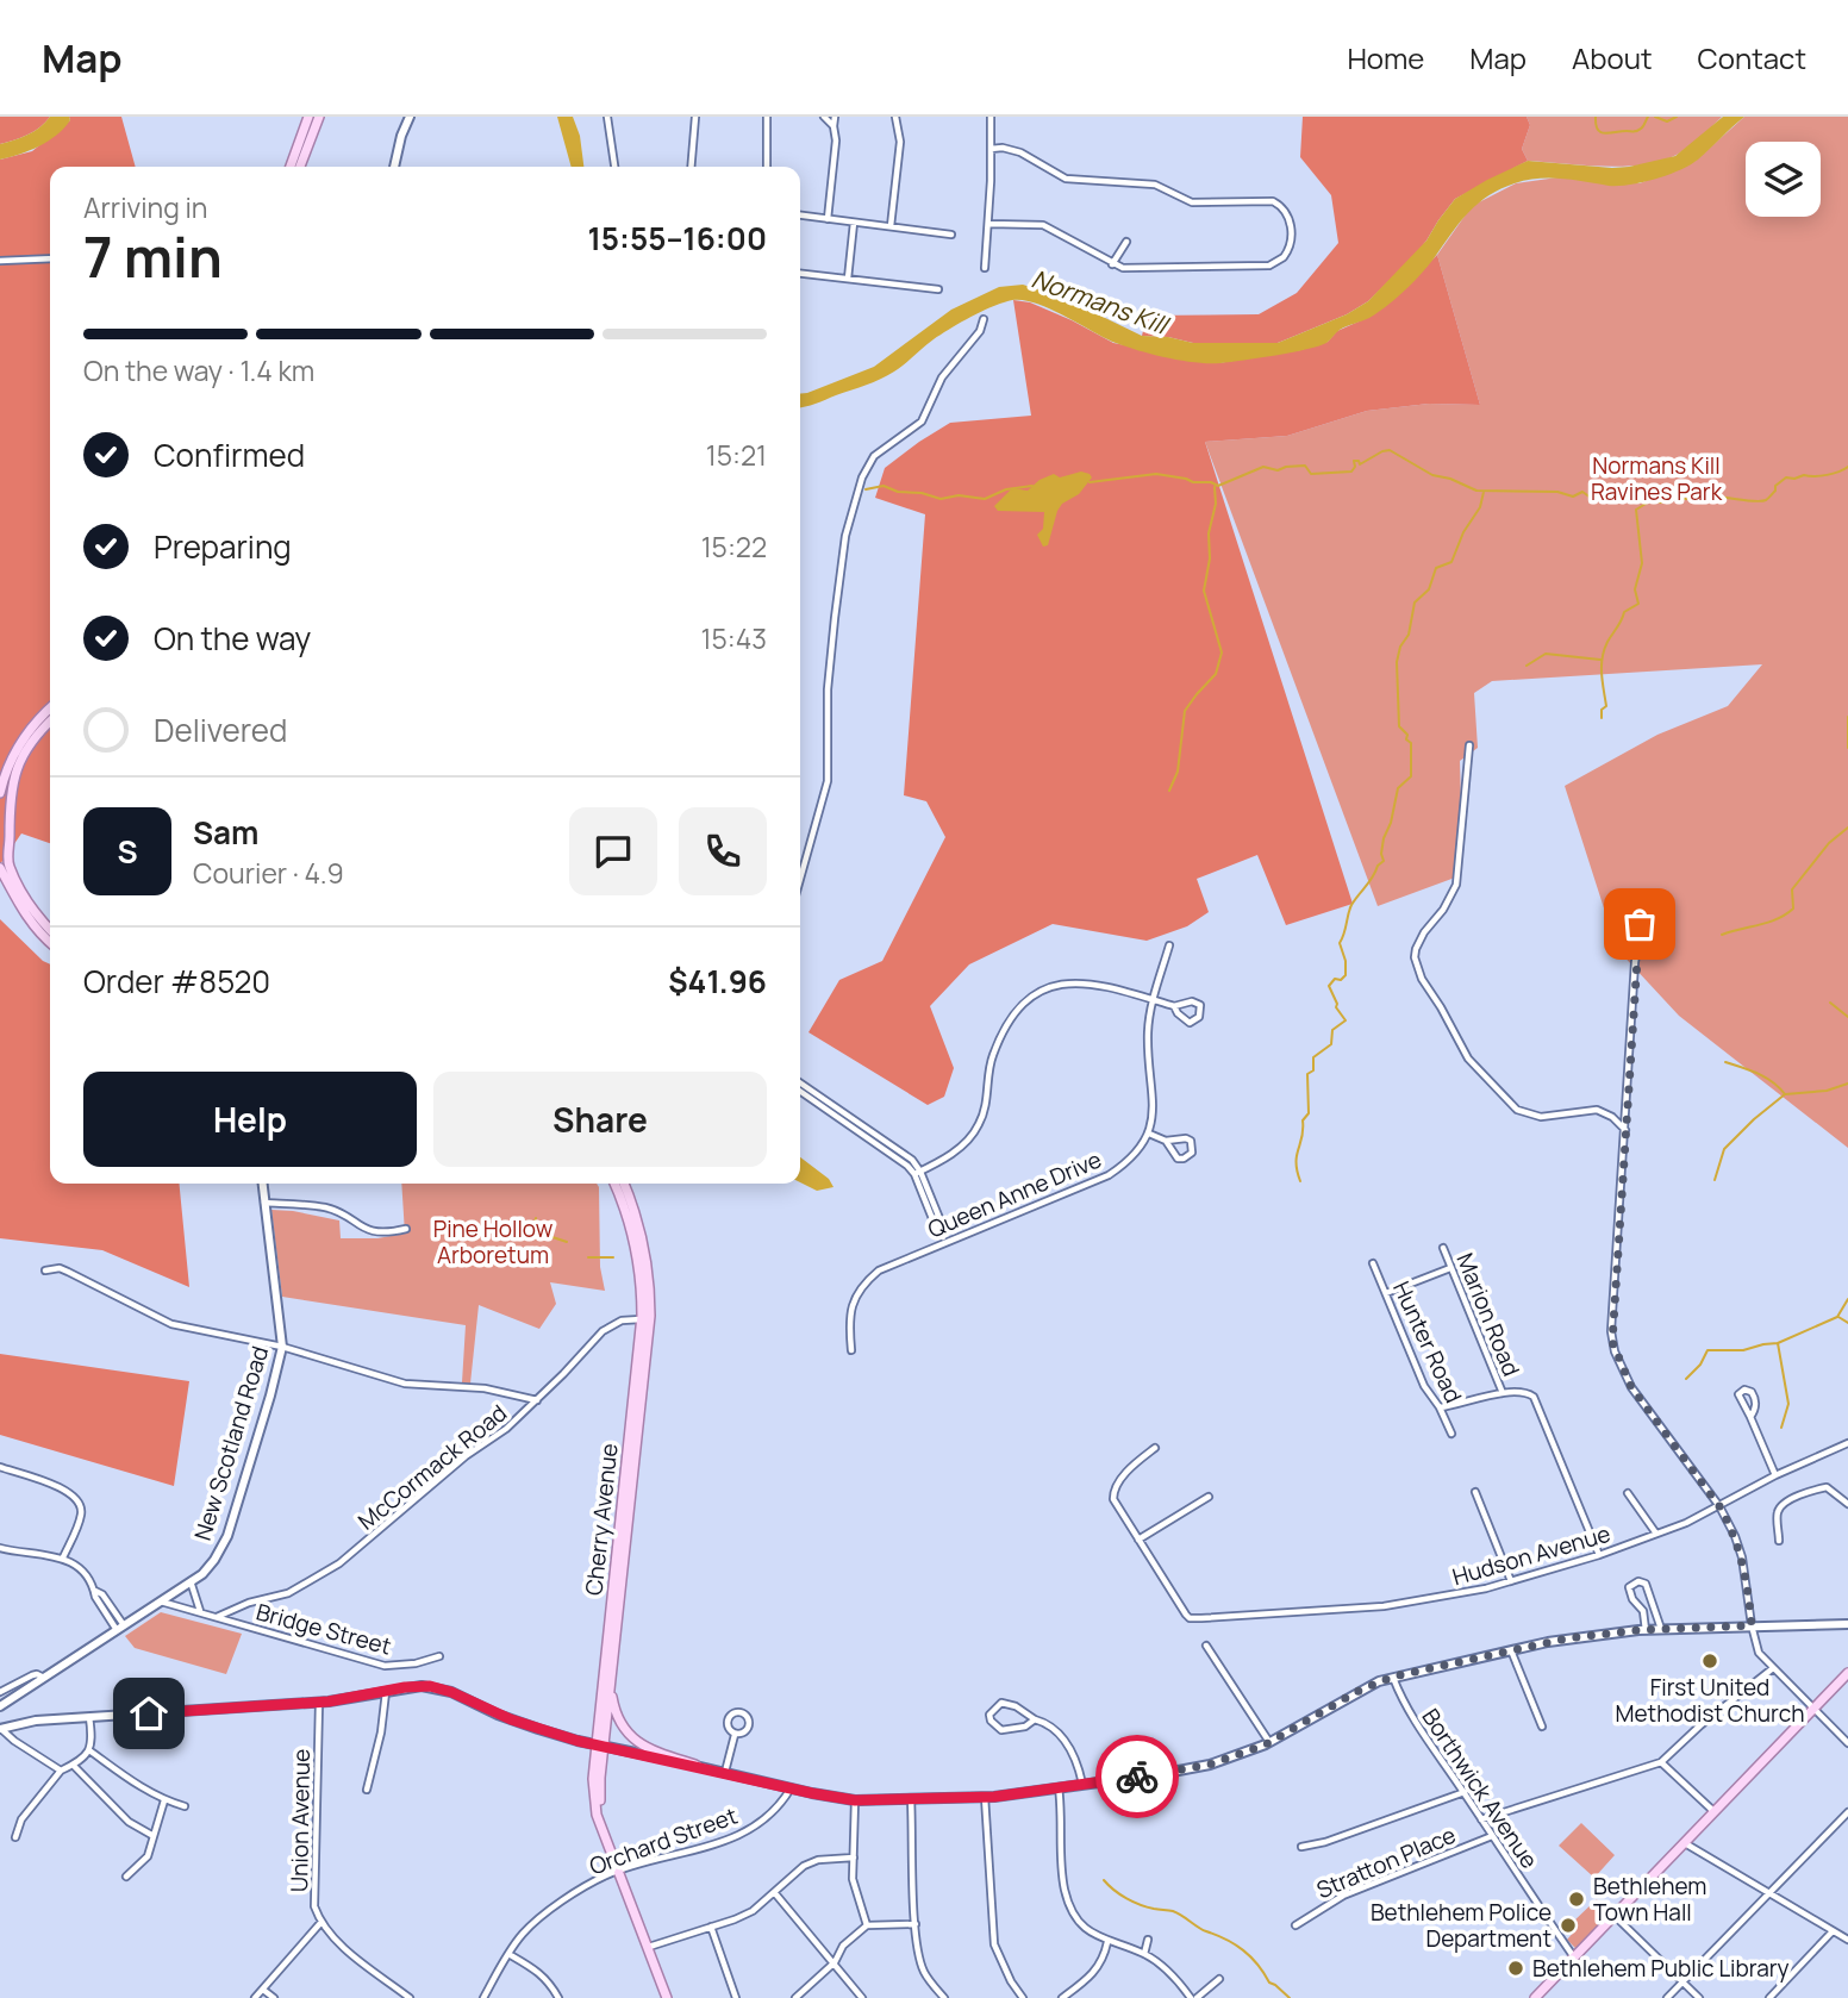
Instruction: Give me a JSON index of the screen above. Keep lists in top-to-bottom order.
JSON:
{
  "streets": {
    "main road": ["New Scotland Road", "Cherry Avenue"],
    "street": [
      "Queen Anne Drive",
      "Marion Road",
      "Hunter Road",
      "McCormack Road",
      "Hudson Avenue",
      "Bridge Street",
      "Borthwick Avenue",
      "Union Avenue",
      "Orchard Street",
      "Stratton Place"
    ]
  },
  "crossings": [
    ["New Scotland Road", "Bridge Street"],
    ["McCormack Road", "Cherry Avenue"],
    ["McCormack Road", "Bridge Street"],
    ["Cherry Avenue", "Orchard Street"],
    ["Borthwick Avenue", "Stratton Place"]
  ],
  "water": ["Normans Kill"],
  "parks": ["Normans Kill Ravines Park", "Pine Hollow Arboretum"],
  "places": [
    "First United Methodist Church",
    "Bethlehem Town Hall",
    "Bethlehem Police Department",
    "Bethlehem Public Library"
  ],
  "page": {
    "header": "Map",
    "nav": [
      "Home",
      "Map",
      "About",
      "Contact"
    ],
    "heading": ["7 min", "Arriving in", "15:55–16:00"],
    "panel": [
      "Sam",
      "Courier · 4.9",
      "Order #8520",
      "$41.96"
    ],
    "bar": "On the way · 1.4 km",
    "list": [
      ["Confirmed", "15:21"],
      ["Preparing", "15:22"],
      ["On the way", "15:43"],
      "Delivered"
    ],
    "round": "S",
    "buttons": ["Help", "Share"]
  }
}
